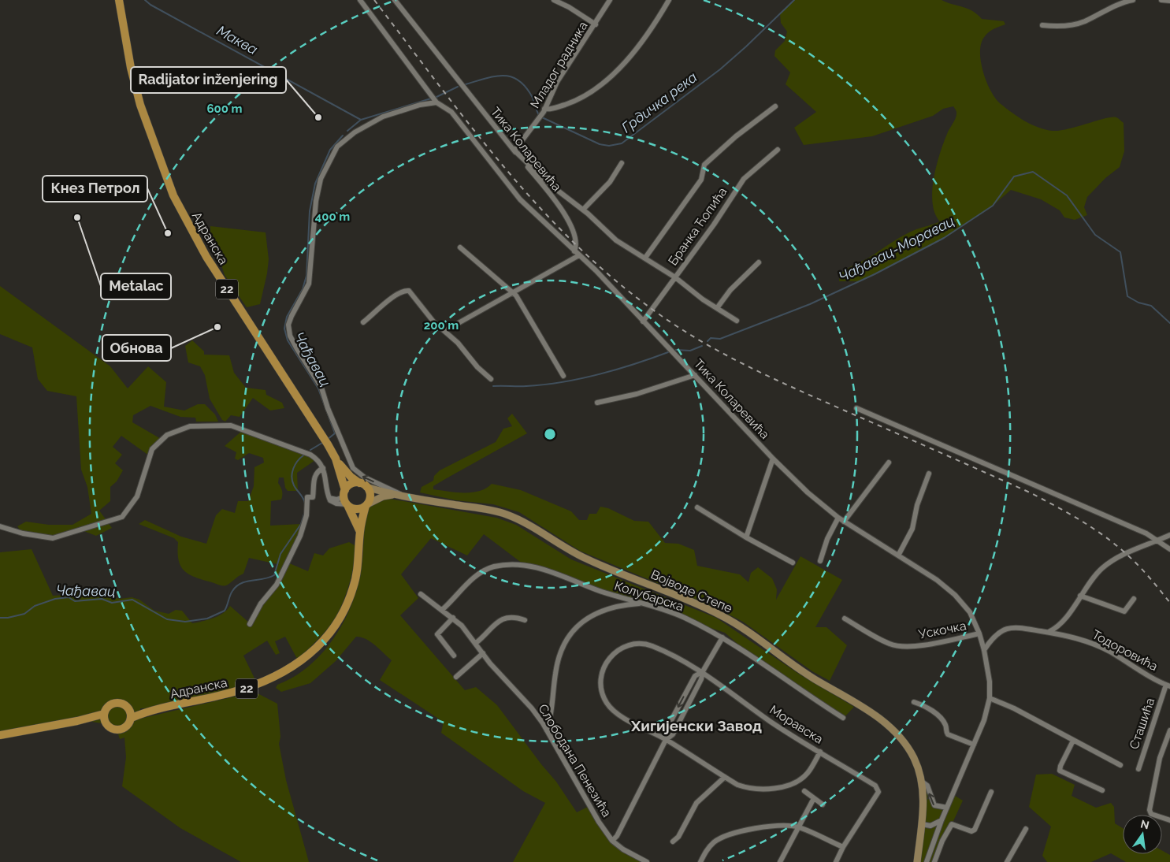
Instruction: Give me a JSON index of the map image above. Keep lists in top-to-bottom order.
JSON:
{
  "streets": {
    "main road": ["Адранска", "22"],
    "street": [
      "Младог радника",
      "Тика Коларевића",
      "Бранка Ћопића",
      "Војводе Степе",
      "Колубарска",
      "Ускочка",
      "Тодоровића",
      "Сташића",
      "Моравска",
      "Слободана Пенезића"
    ]
  },
  "crossings": [
    ["Младог радника", "Тика Коларевића"],
    ["Тика Коларевића", "Бранка Ћопића"],
    ["Тика Коларевића", "Ускочка"],
    ["Тика Коларевића", "Тодоровића"],
    ["Адранска", "22"],
    ["Адранска", "Војводе Степе"],
    ["22", "Војводе Степе"],
    ["Колубарска", "Слободана Пенезића"],
    ["Тодоровића", "Сташића"]
  ],
  "districts": ["Хигијенски Завод"],
  "water": [
    "Маква",
    "Грдичка река",
    "Чађавац-Моравац",
    "Чађавац"
  ],
  "places": [
    "Radijator inženjering",
    "Metalac",
    "Кнез Петрол",
    "Обнова"
  ],
  "north": "top",
  "rings": ["600 m", "400 m", "200 m"]
}
